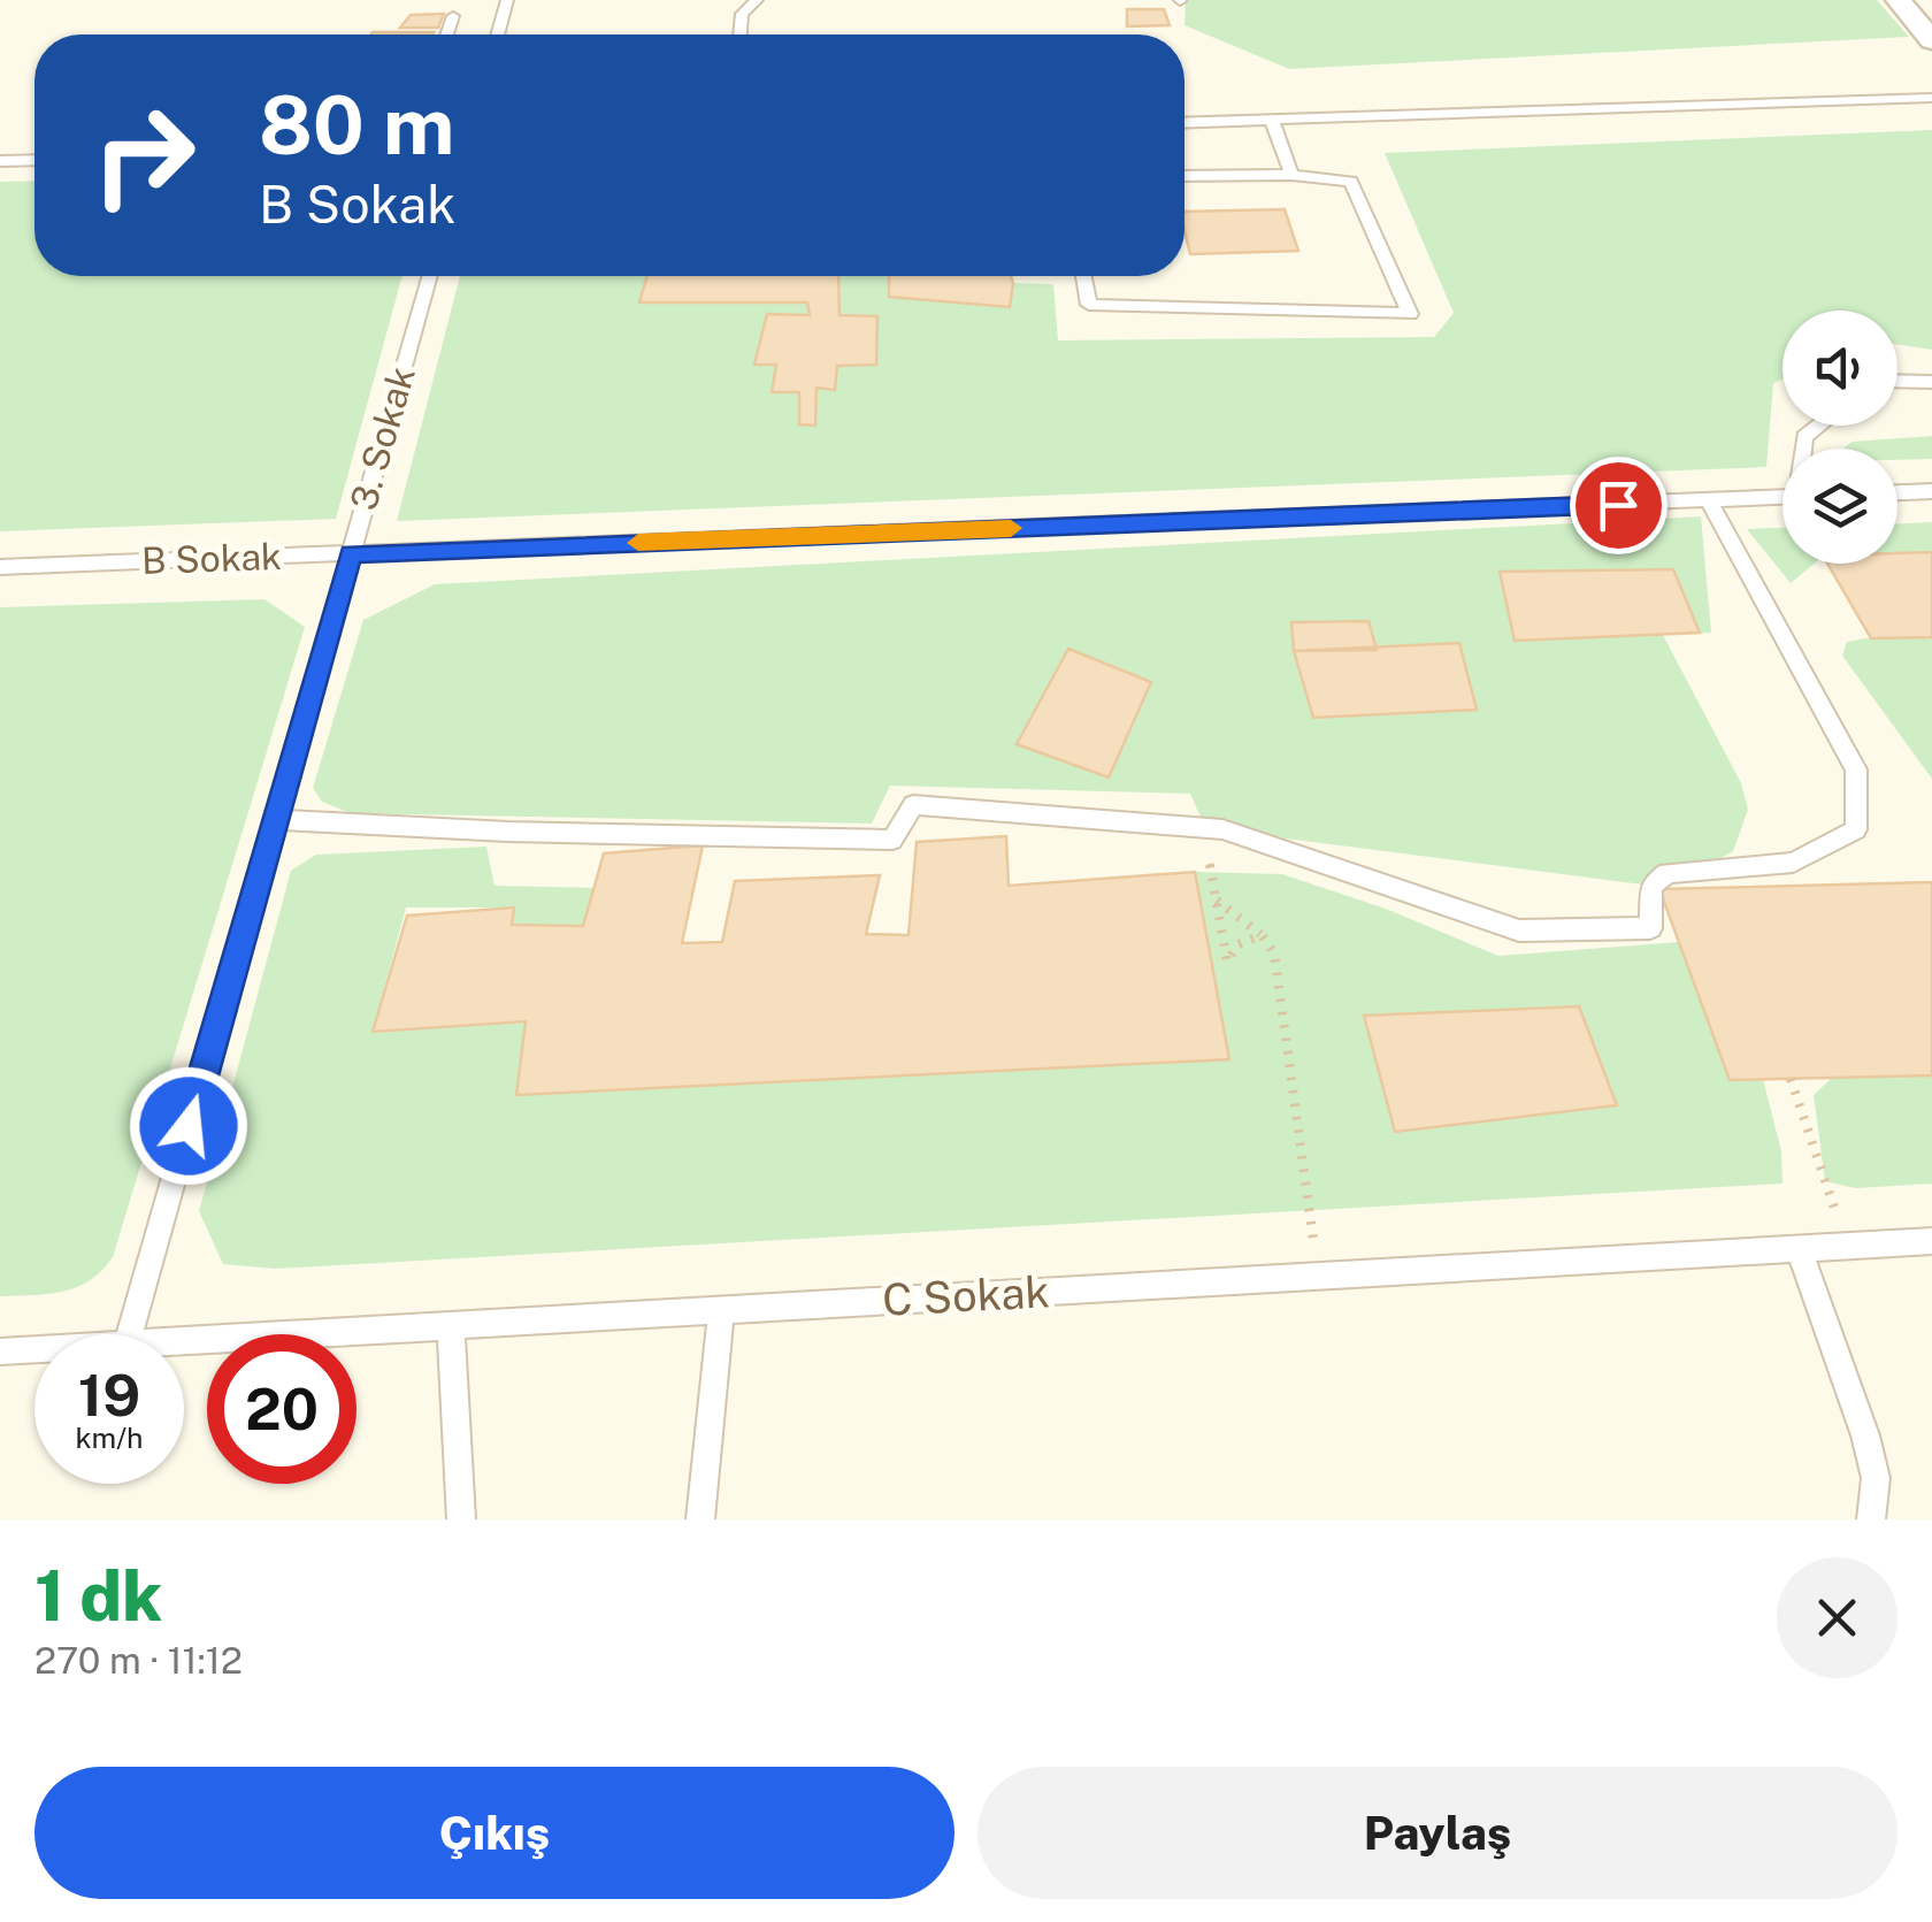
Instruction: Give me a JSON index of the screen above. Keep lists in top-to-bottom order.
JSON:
{
  "streets": {
    "lane": ["3. Sokak", "B Sokak", "C Sokak"]
  },
  "crossings": [
    ["3. Sokak", "B Sokak"]
  ],
  "page": {
    "turn": ["80 m", "B Sokak"],
    "speed": "19 km/h",
    "limit": "20",
    "heading": ["1 dk", "270 m · 11:12"],
    "buttons": ["Çıkış", "Paylaş"]
  }
}
